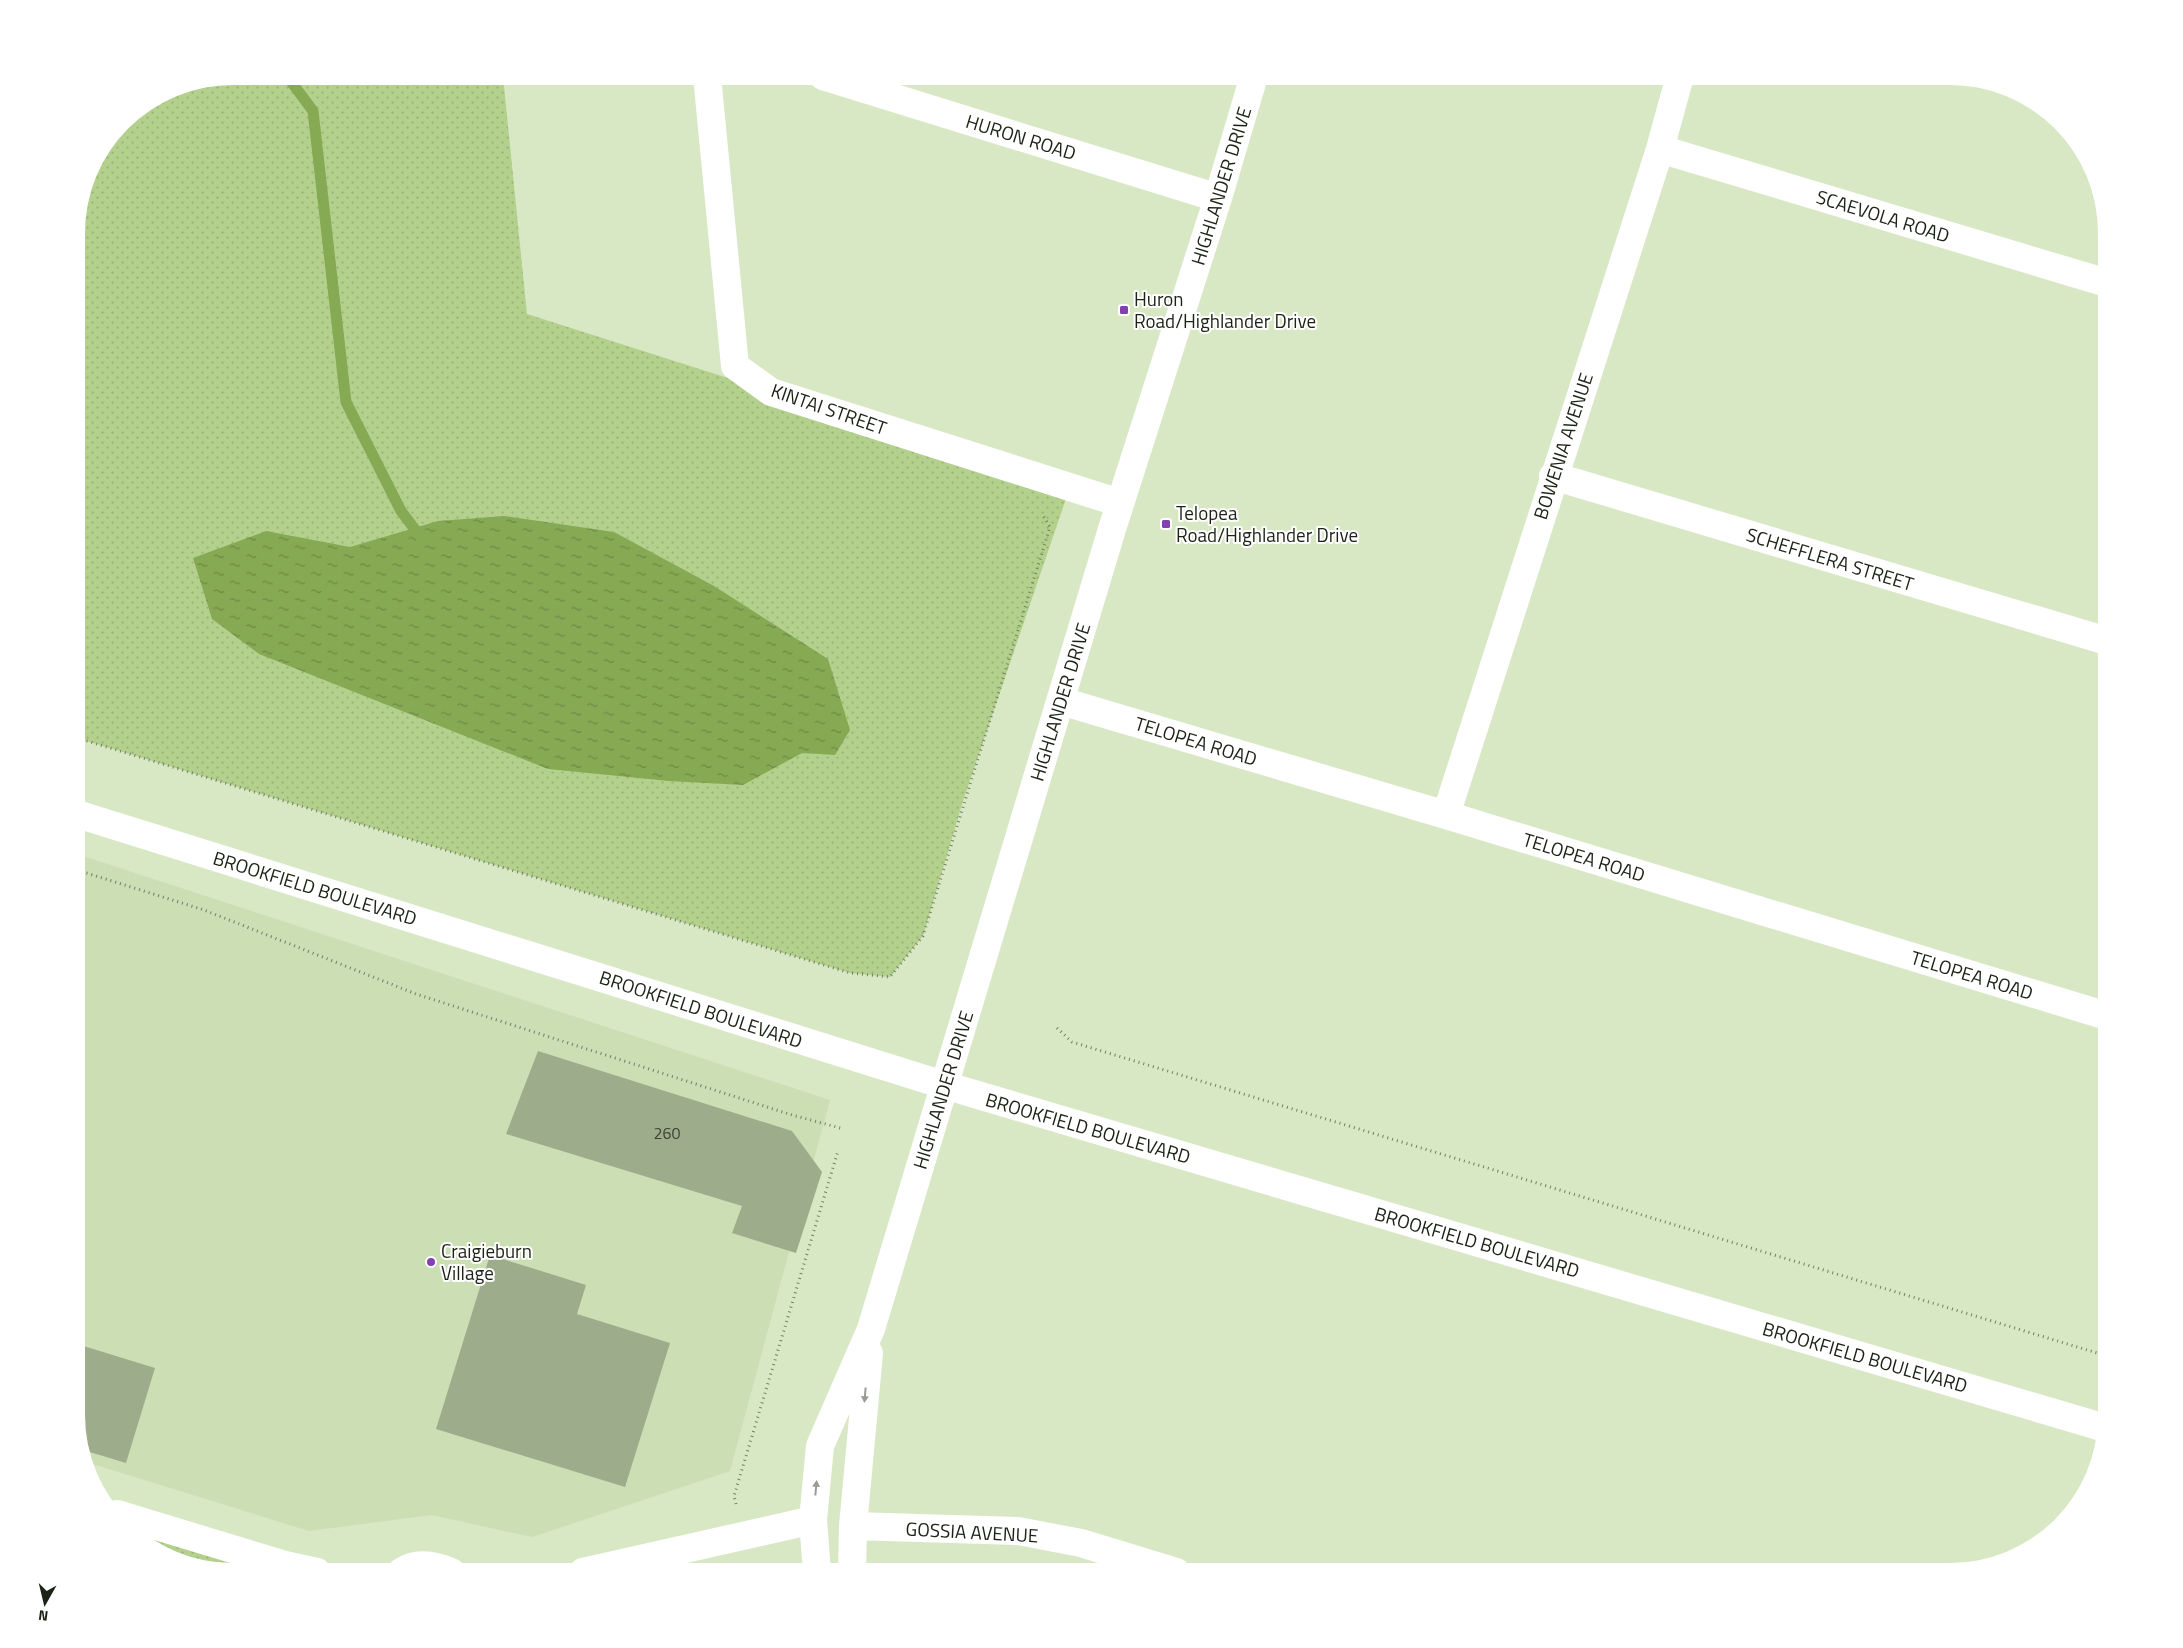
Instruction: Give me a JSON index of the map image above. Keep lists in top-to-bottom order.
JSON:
{
  "streets": {
    "street": [
      "HURON ROAD",
      "HIGHLANDER DRIVE",
      "SCAEVOLA ROAD",
      "KINTAI STREET",
      "BOWENIA AVENUE",
      "SCHEFFLERA STREET",
      "TELOPEA ROAD",
      "BROOKFIELD BOULEVARD",
      "GOSSIA AVENUE"
    ]
  },
  "crossings": [
    ["HURON ROAD", "HIGHLANDER DRIVE"],
    ["HIGHLANDER DRIVE", "KINTAI STREET"],
    ["HIGHLANDER DRIVE", "TELOPEA ROAD"],
    ["HIGHLANDER DRIVE", "BROOKFIELD BOULEVARD"],
    ["HIGHLANDER DRIVE", "GOSSIA AVENUE"],
    ["SCAEVOLA ROAD", "BOWENIA AVENUE"],
    ["BOWENIA AVENUE", "SCHEFFLERA STREET"],
    ["BOWENIA AVENUE", "TELOPEA ROAD"]
  ],
  "places": {
    "transit": ["Huron Road/Highlander Drive", "Telopea Road/Highlander Drive"],
    "other": ["Craigieburn Village"]
  },
  "house_numbers": ["260"],
  "north": "bottom"
}
